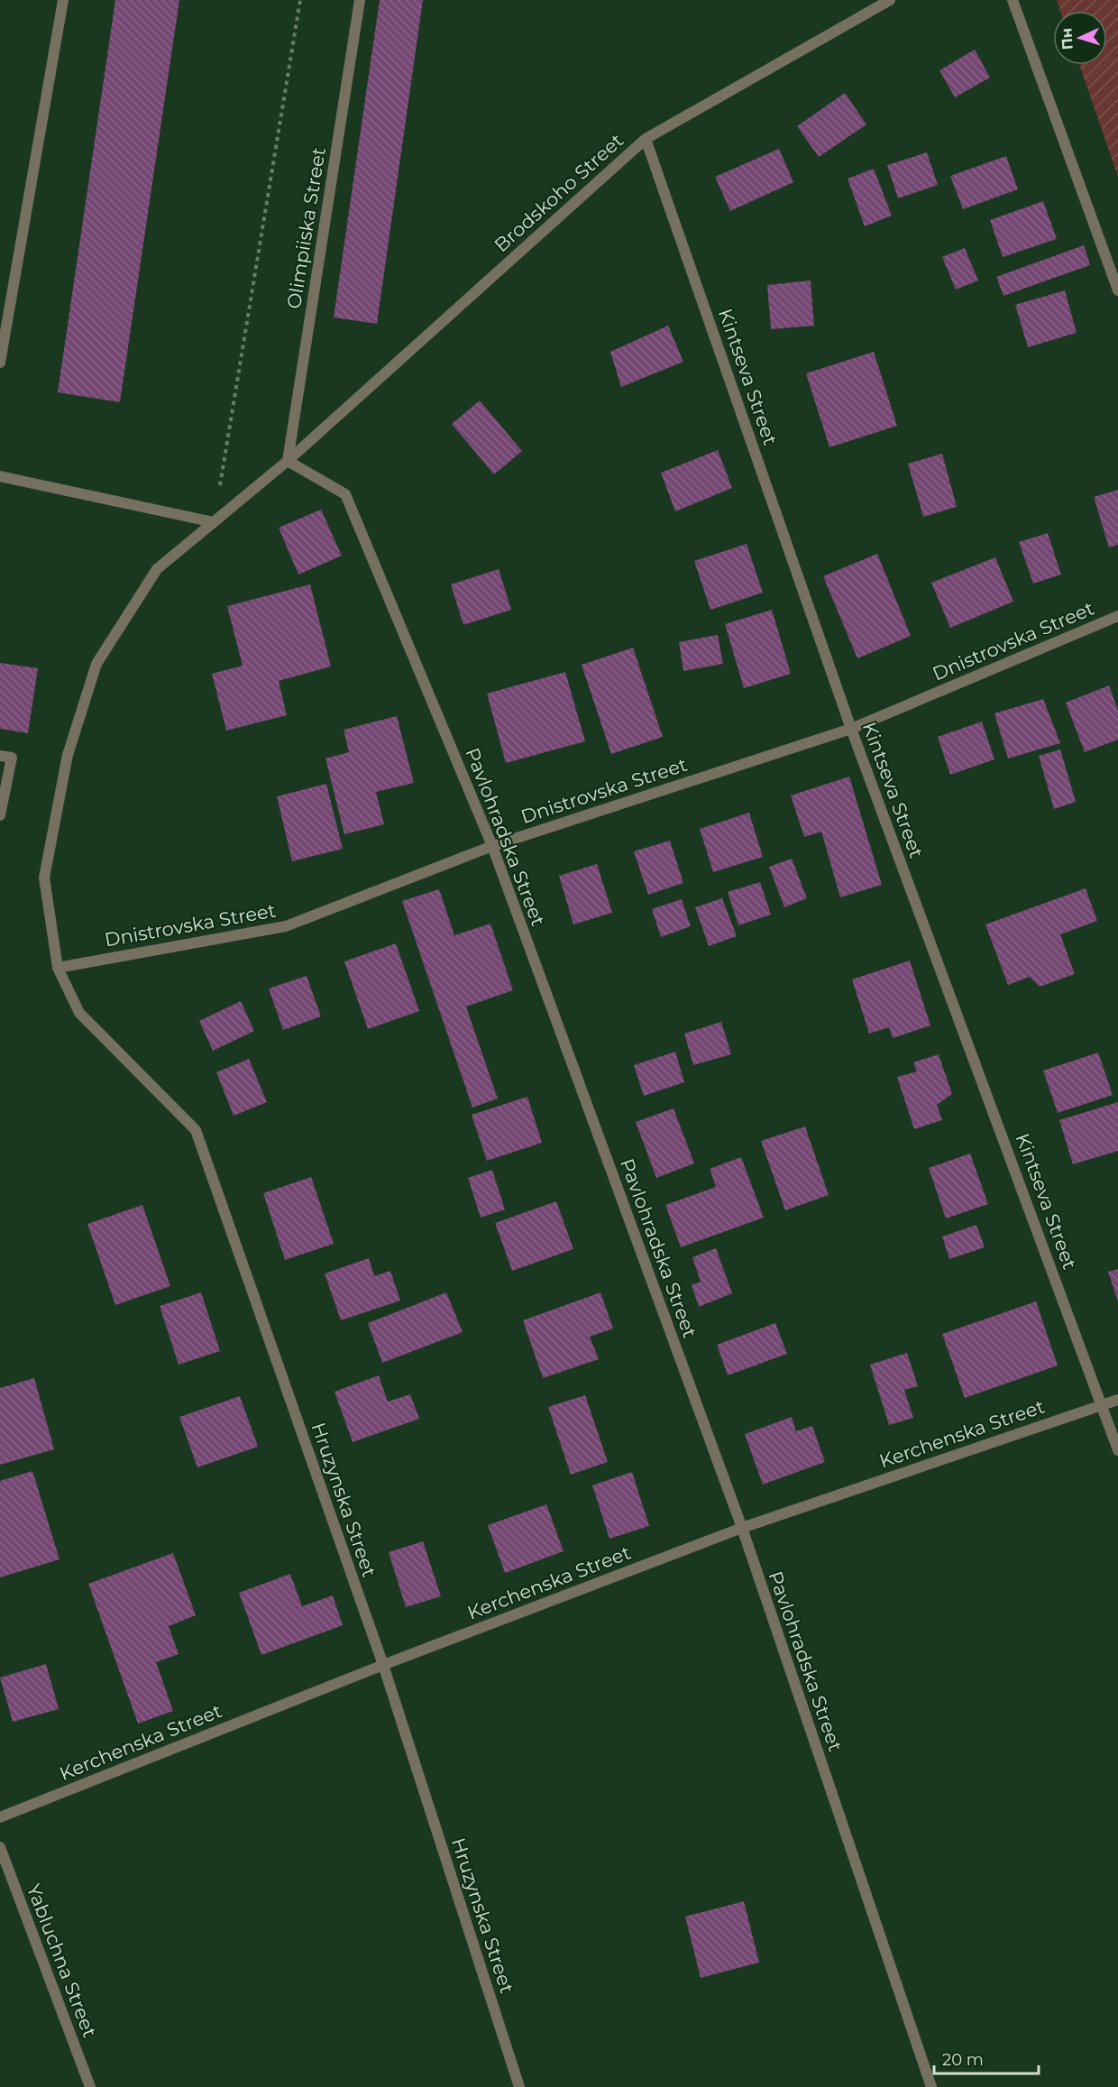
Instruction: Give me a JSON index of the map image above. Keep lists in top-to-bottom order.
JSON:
{
  "streets": {
    "street": [
      "Brodskoho Street",
      "Olimpiiska Street",
      "Kintseva Street",
      "Dnistrovska Street",
      "Pavlohradska Street",
      "Kerchenska Street",
      "Hruzynska Street",
      "Yabluchna Street"
    ]
  },
  "crossings": [
    ["Brodskoho Street", "Olimpiiska Street"],
    ["Brodskoho Street", "Kintseva Street"],
    ["Brodskoho Street", "Pavlohradska Street"],
    ["Brodskoho Street", "Hruzynska Street"],
    ["Olimpiiska Street", "Pavlohradska Street"],
    ["Kintseva Street", "Dnistrovska Street"],
    ["Kintseva Street", "Kerchenska Street"],
    ["Dnistrovska Street", "Pavlohradska Street"],
    ["Dnistrovska Street", "Hruzynska Street"],
    ["Pavlohradska Street", "Kerchenska Street"],
    ["Kerchenska Street", "Hruzynska Street"]
  ],
  "scale_bar": "20 m",
  "north": "left"
}
